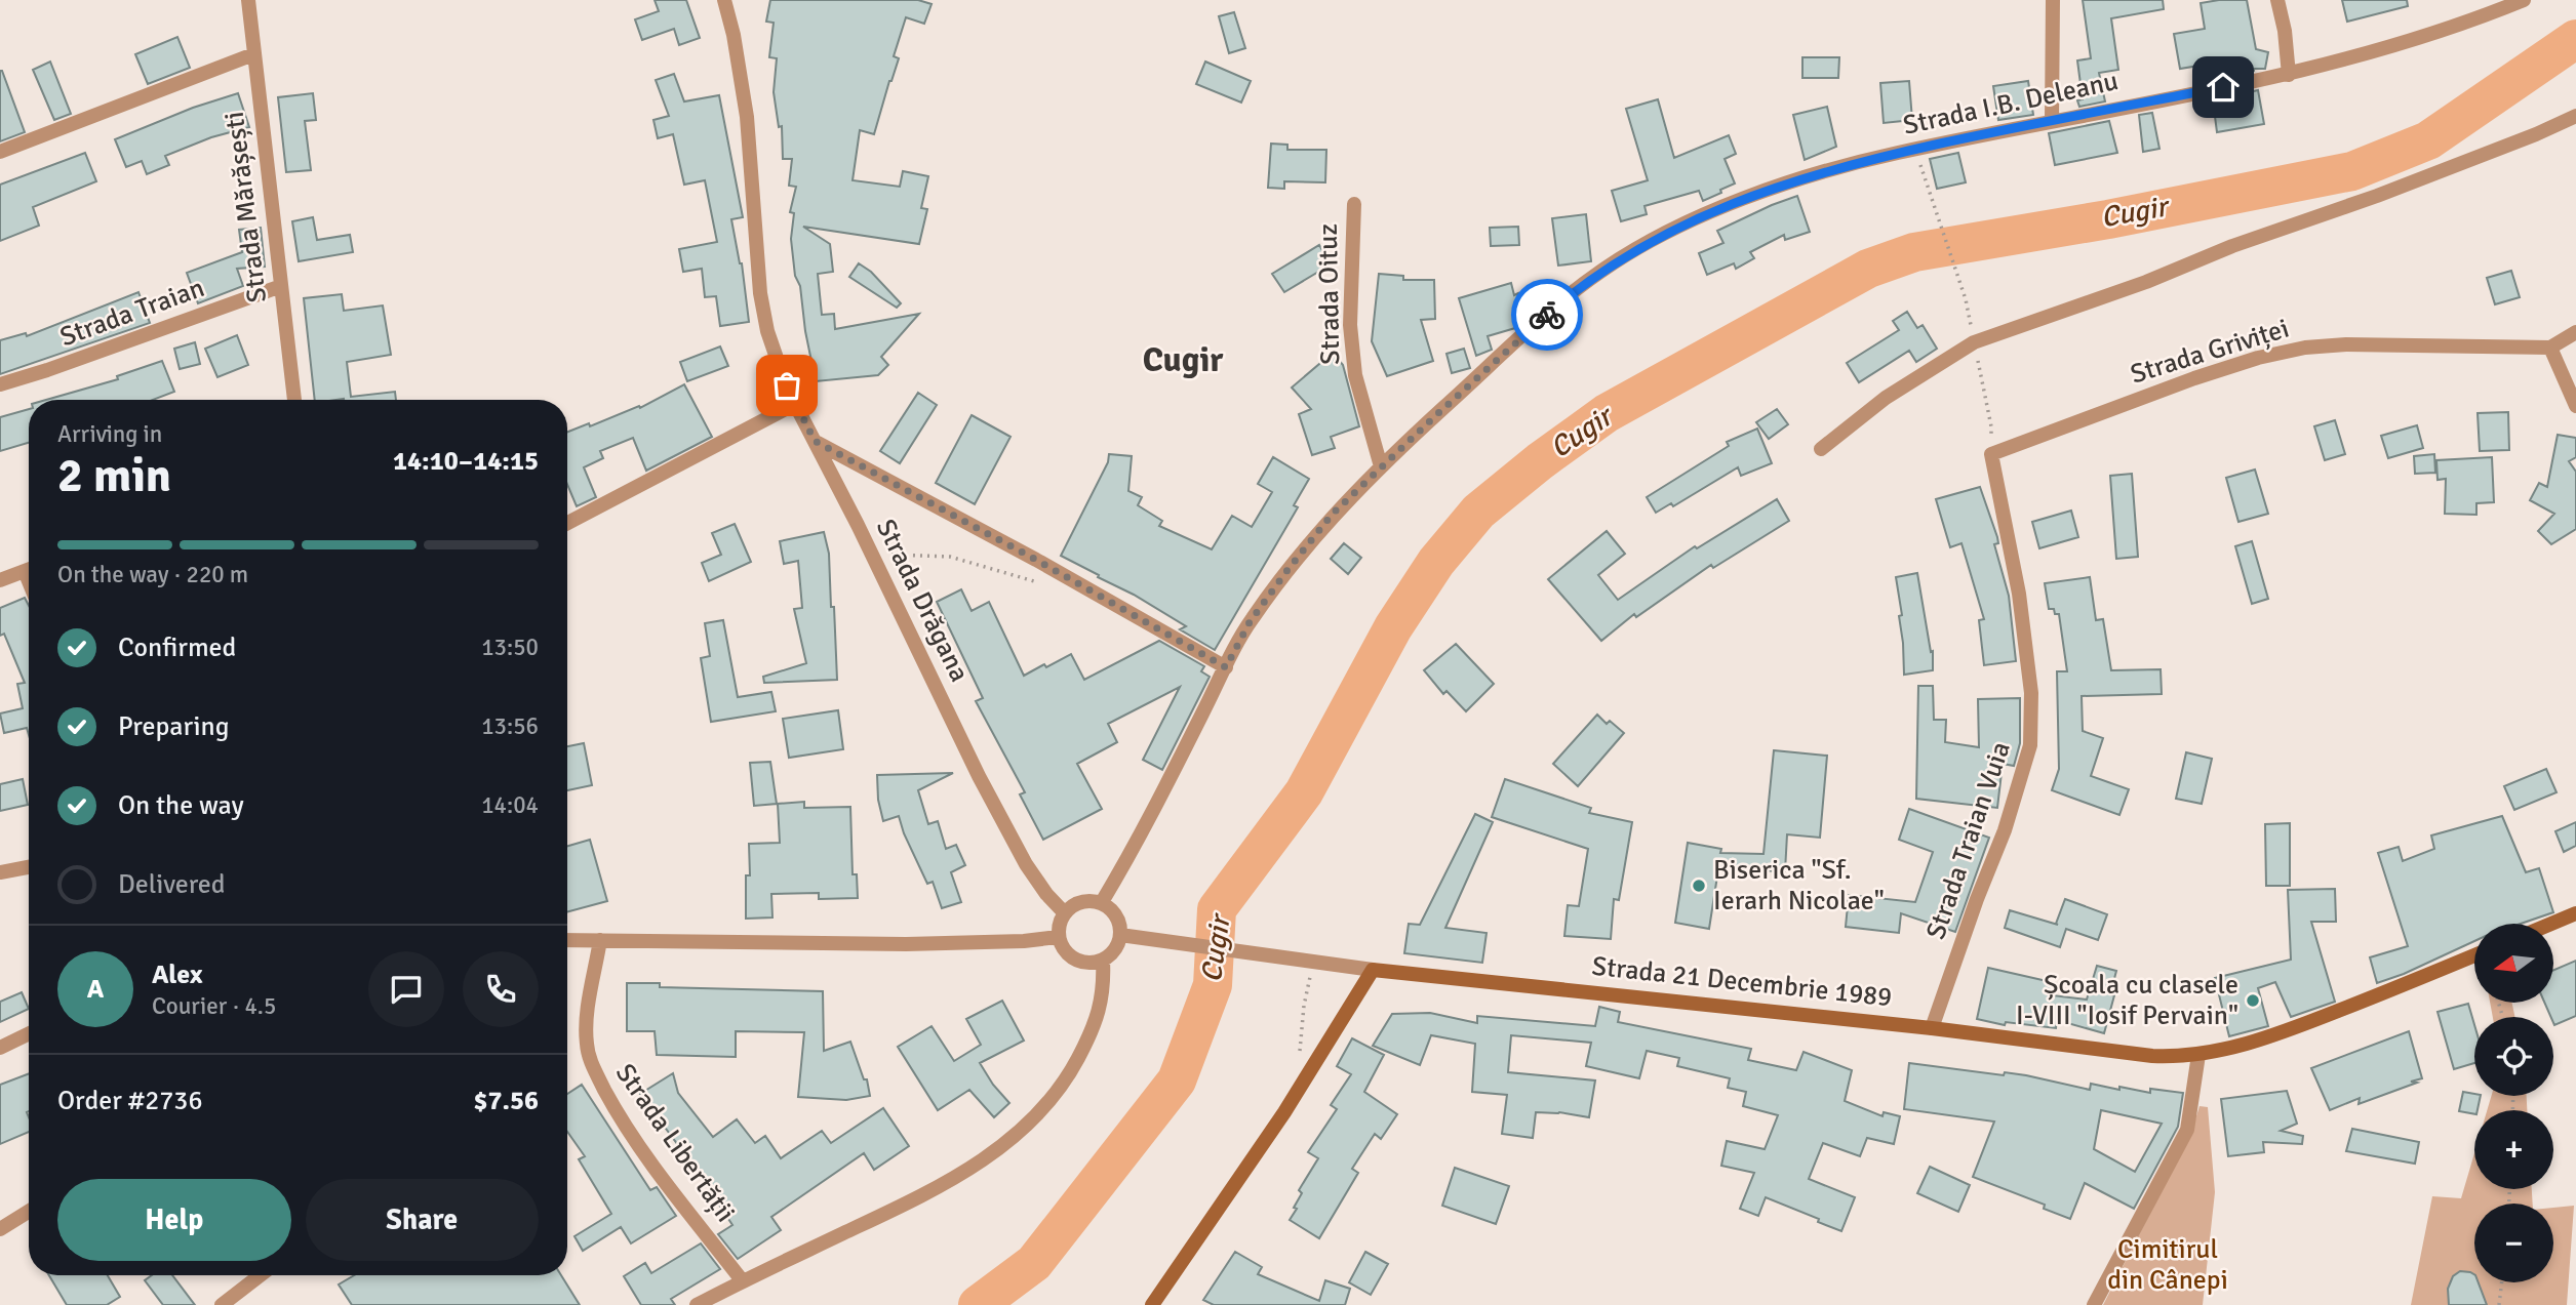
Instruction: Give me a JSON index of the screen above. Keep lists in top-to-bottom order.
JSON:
{
  "streets": {
    "main road": ["Strada 21 Decembrie 1989"],
    "street": [
      "Strada I.B. Deleanu",
      "Strada Mărășești",
      "Strada Oituz",
      "Strada Traian",
      "Strada Griviței",
      "Strada Drăgana",
      "Strada Traian Vuia",
      "Strada Libertății"
    ]
  },
  "crossings": [
    ["Strada I.B. Deleanu", "Strada Oituz"],
    ["Strada I.B. Deleanu", "Strada Drăgana"],
    ["Strada Mărășești", "Strada Traian"],
    ["Strada Griviței", "Strada Traian Vuia"],
    ["Strada Traian Vuia", "Strada 21 Decembrie 1989"]
  ],
  "districts": ["Cugir"],
  "water": ["Cugir"],
  "parks": ["Cimitirul din Cânepi"],
  "places": ["Biserica \"Sf. Ierarh Nicolae\"", "Școala cu clasele I-VIII \"Iosif Pervain\""],
  "north": "left",
  "page": {
    "heading": ["2 min", "Arriving in", "14:10–14:15"],
    "panel": [
      "Alex",
      "Courier · 4.5",
      "Order #2736",
      "$7.56"
    ],
    "bar": "On the way · 220 m",
    "list": [
      ["Confirmed", "13:50"],
      ["Preparing", "13:56"],
      ["On the way", "14:04"],
      "Delivered"
    ],
    "map_buttons": ["+", "−"],
    "round": "A",
    "buttons": ["Help", "Share"]
  }
}
